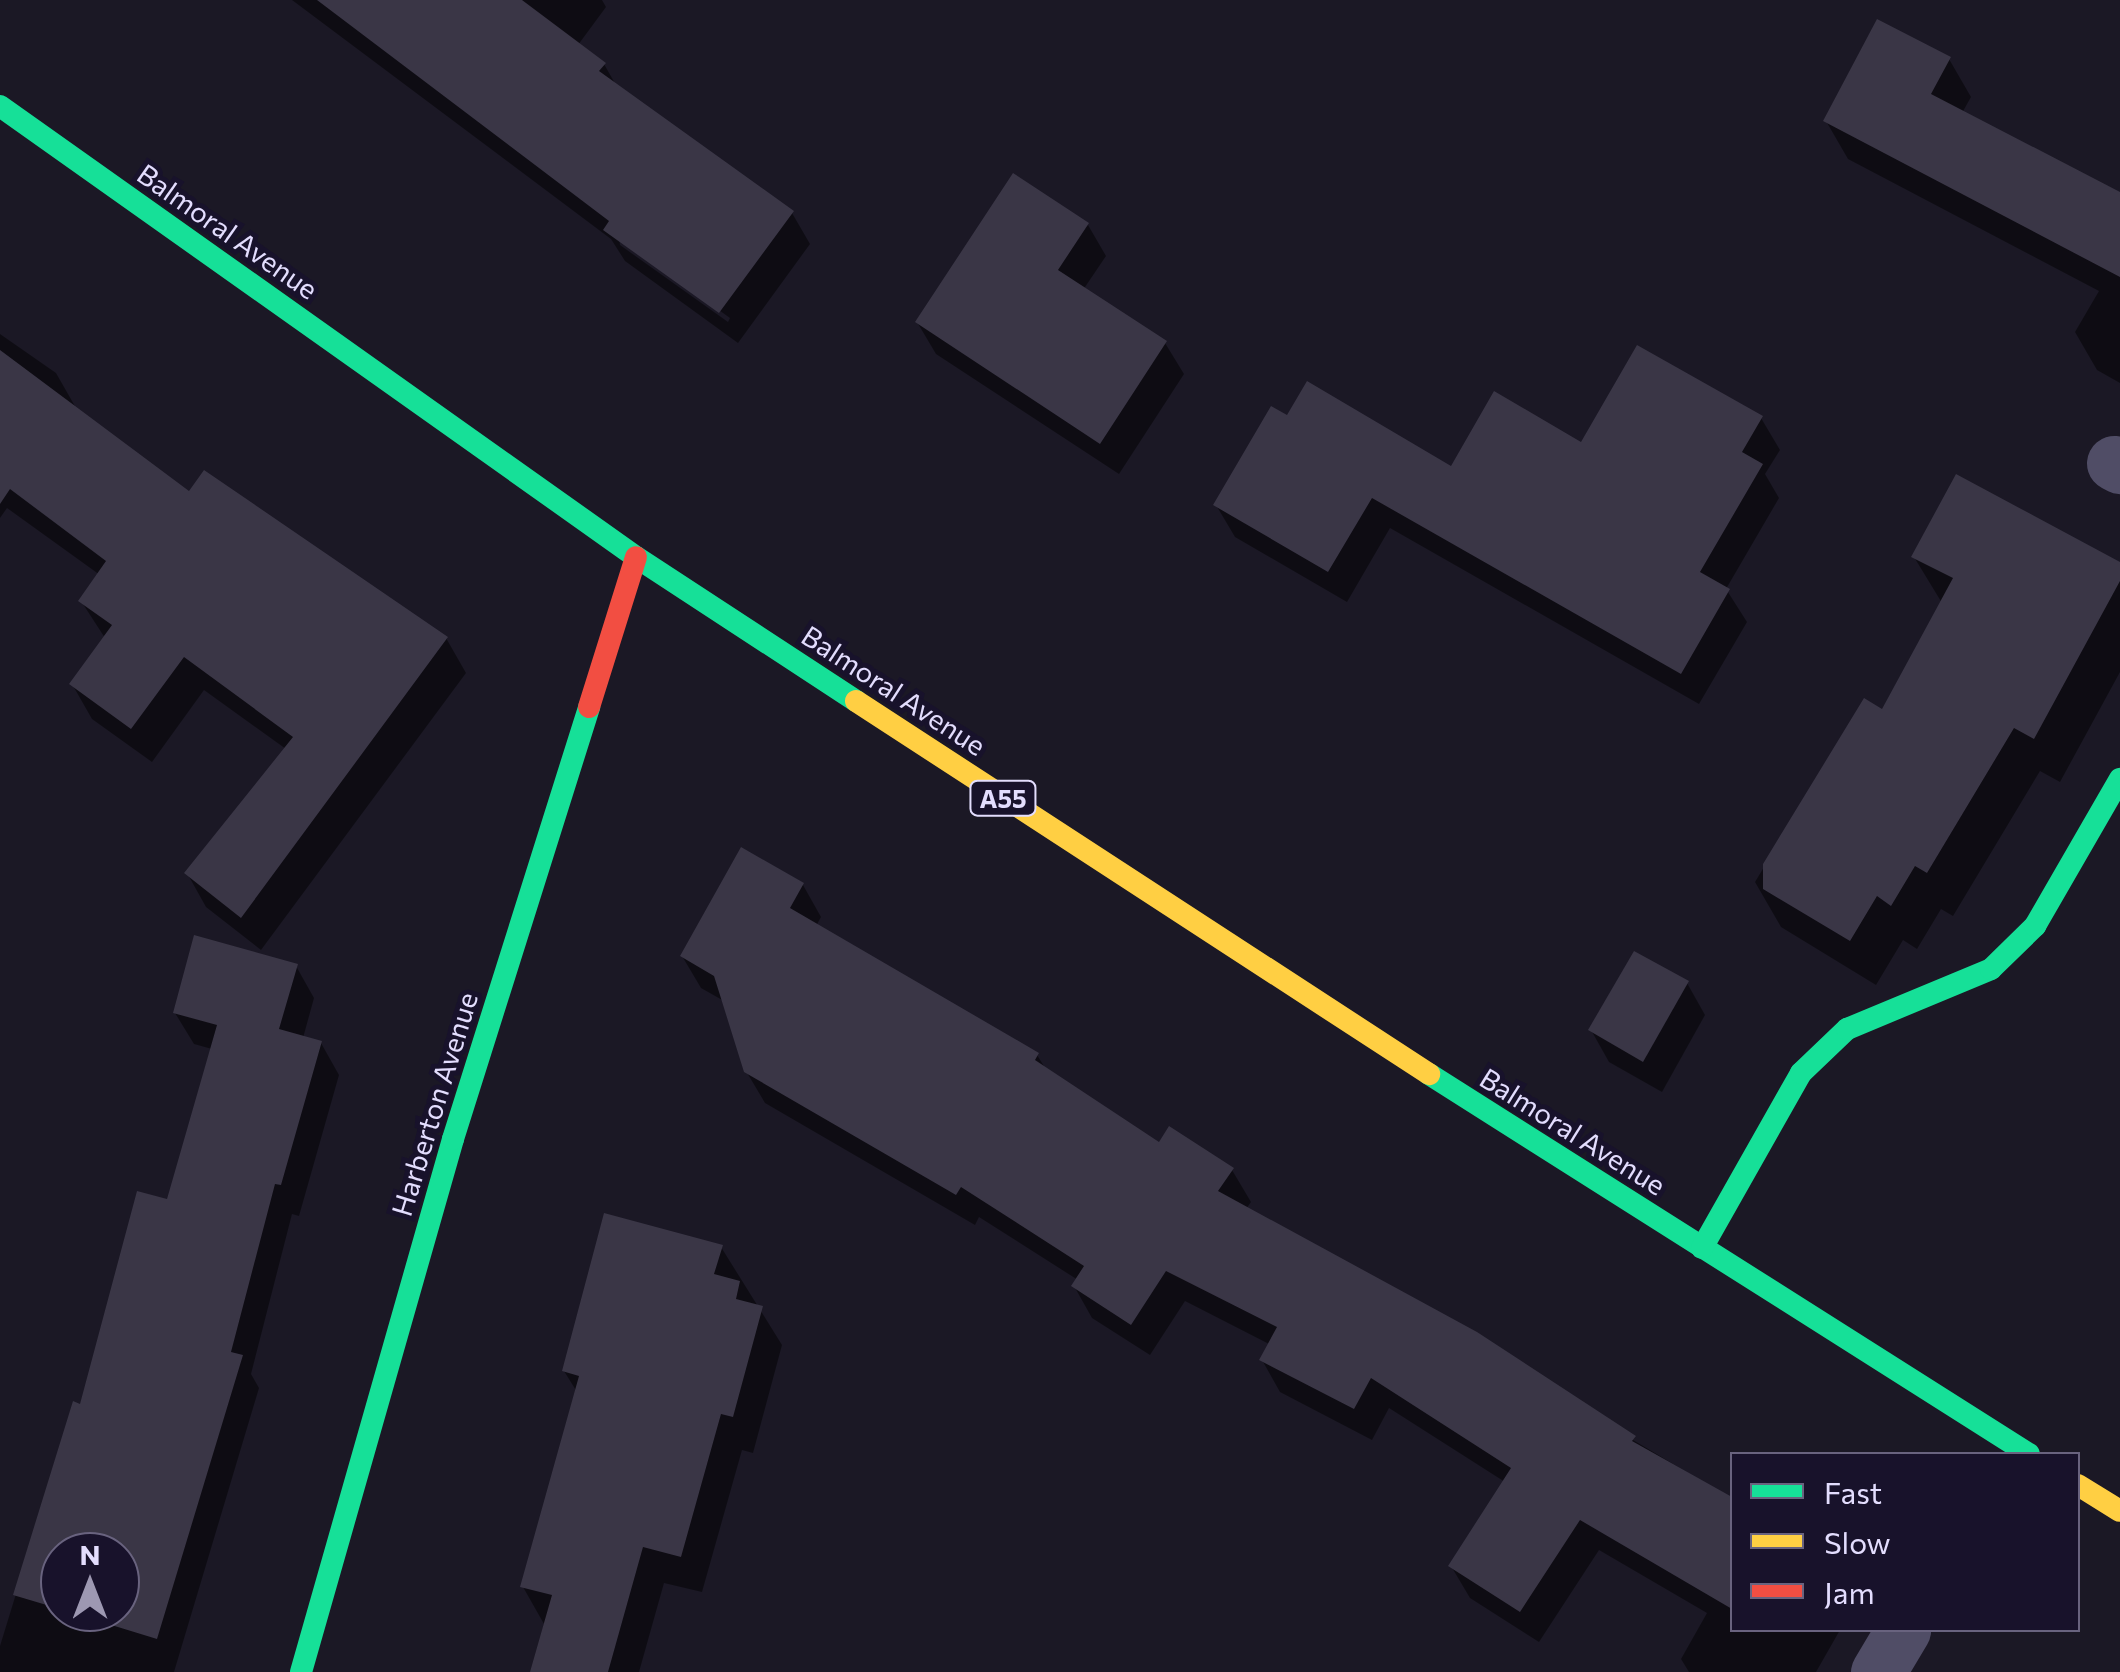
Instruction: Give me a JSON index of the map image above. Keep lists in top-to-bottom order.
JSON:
{
  "streets": {
    "main road": ["Balmoral Avenue", "A55", "Harberton Avenue"]
  },
  "crossings": [
    ["Balmoral Avenue", "Harberton Avenue"]
  ],
  "legend": ["Fast", "Slow", "Jam"],
  "north": "top"
}
